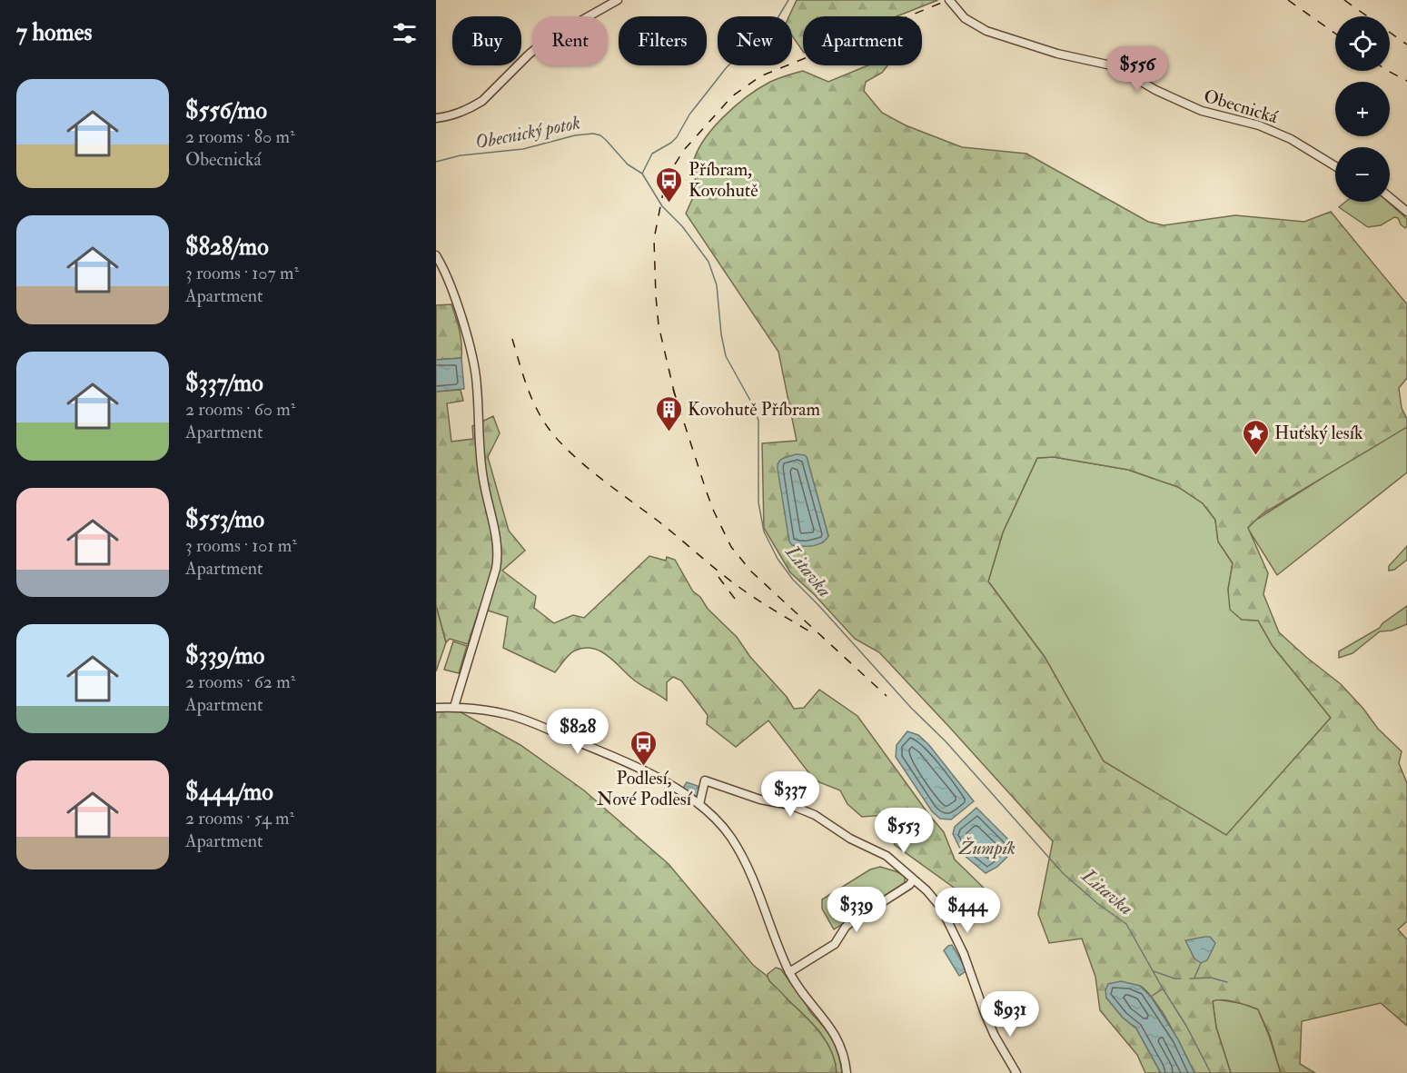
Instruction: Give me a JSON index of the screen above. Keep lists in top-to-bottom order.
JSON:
{
  "streets": {
    "street": ["Obecnická"]
  },
  "water": ["Obecnický potok", "Litavka", "Žumpík"],
  "places": {
    "bus stop": ["Příbram, Kovohutě", "Podlesí, Nové Podlesí"],
    "building": ["Kovohutě Příbram"],
    "place": ["Huťský lesík"]
  },
  "page": {
    "heading": "7 homes",
    "map_buttons": ["+", "−"],
    "chip": [
      "Buy",
      "Rent",
      "Filters",
      "New",
      "Apartment"
    ],
    "price": [
      "$556",
      "$828",
      "$337",
      "$553",
      "$339",
      "$444",
      "$931"
    ],
    "list": [
      {
        "name": "$556/mo",
        "note": "2 rooms · 80 m² · Obecnická"
      },
      {
        "name": "$828/mo",
        "note": "3 rooms · 107 m² · Apartment"
      },
      {
        "name": "$337/mo",
        "note": "2 rooms · 60 m² · Apartment"
      },
      {
        "name": "$553/mo",
        "note": "3 rooms · 101 m² · Apartment"
      },
      {
        "name": "$339/mo",
        "note": "2 rooms · 62 m² · Apartment"
      },
      {
        "name": "$444/mo",
        "note": "2 rooms · 54 m² · Apartment"
      }
    ]
  }
}
